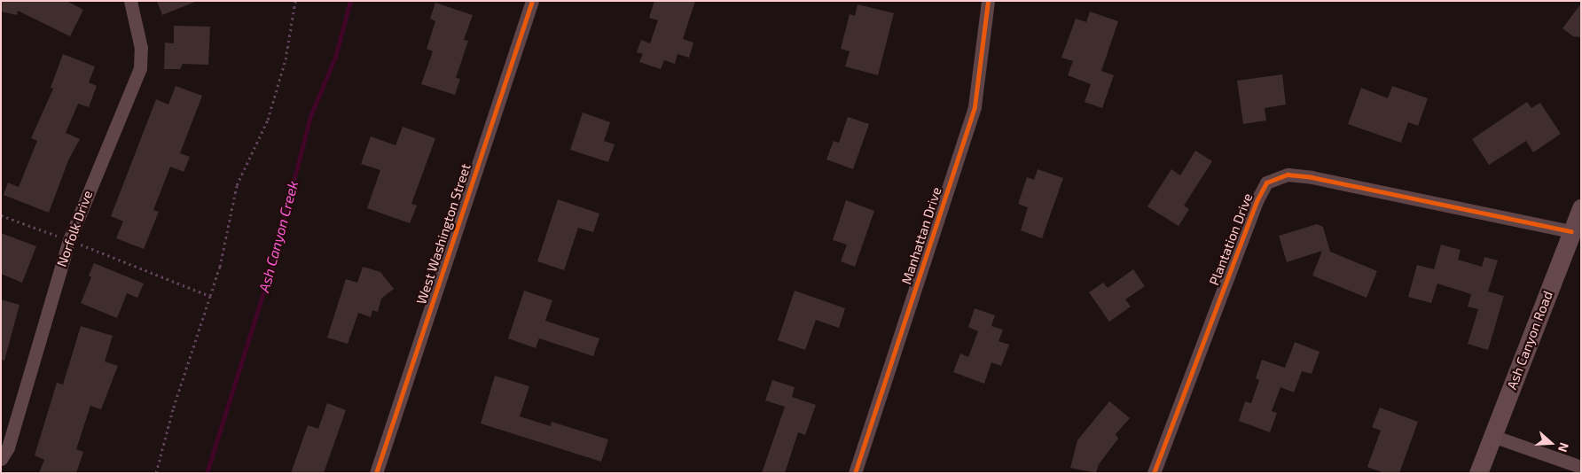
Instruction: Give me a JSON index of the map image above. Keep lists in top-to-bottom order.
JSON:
{
  "streets": {
    "street": [
      "Norfolk Drive",
      "West Washington Street",
      "Manhattan Drive",
      "Plantation Drive",
      "Ash Canyon Road"
    ]
  },
  "crossings": [
    ["Plantation Drive", "Ash Canyon Road"]
  ],
  "water": ["Ash Canyon Creek"],
  "north": "right"
}
